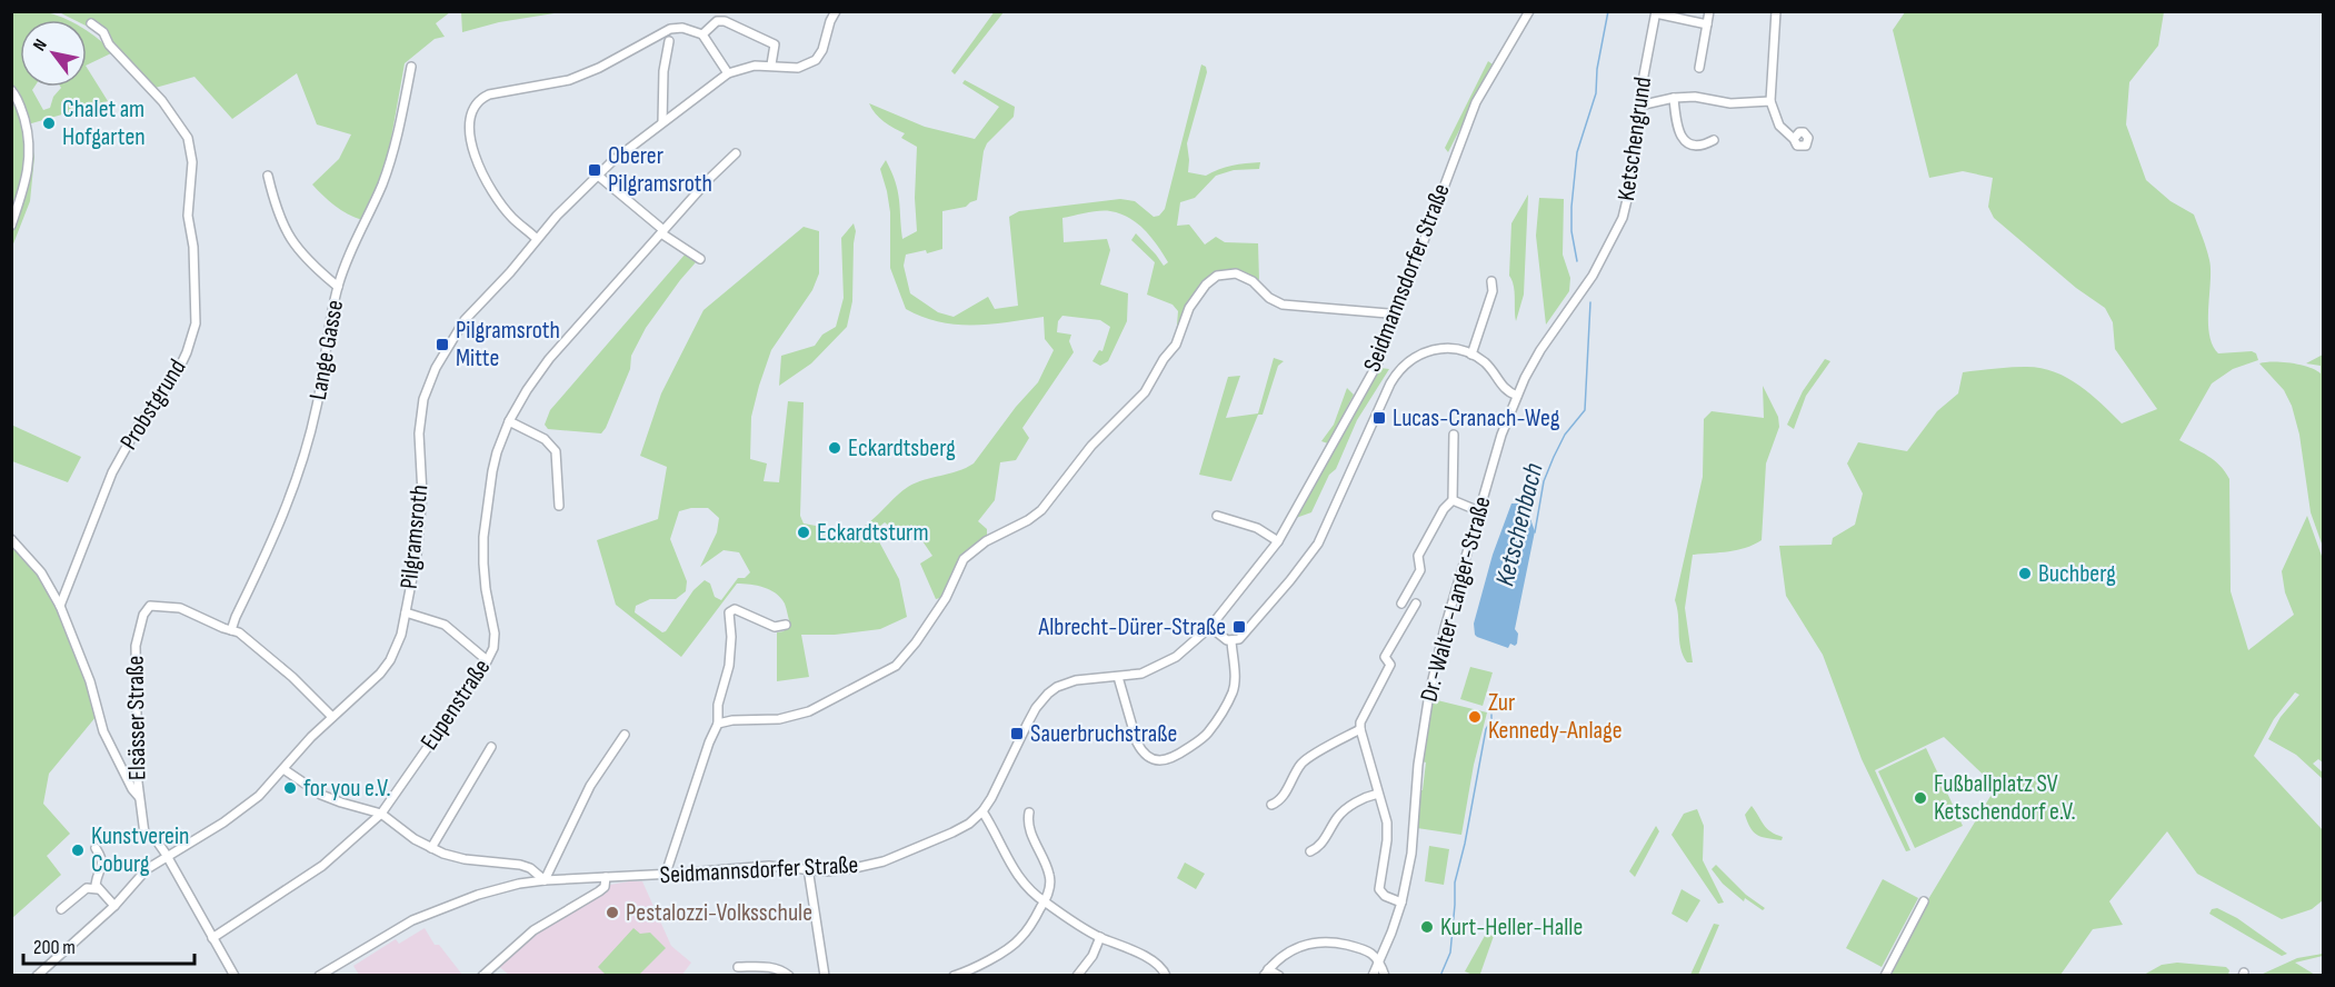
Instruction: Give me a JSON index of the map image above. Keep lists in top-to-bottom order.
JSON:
{
  "streets": {
    "street": [
      "Ketschengrund",
      "Seidmannsdorfer Straße",
      "Lange Gasse",
      "Probstgrund",
      "Pilgramsroth",
      "Dr.-Walter-Langer-Straße",
      "Eupenstraße",
      "Elsässer Straße"
    ]
  },
  "crossings": [
    ["Ketschengrund", "Dr.-Walter-Langer-Straße"],
    ["Lange Gasse", "Elsässer Straße"],
    ["Pilgramsroth", "Elsässer Straße"]
  ],
  "water": ["Ketschenbach"],
  "places": {
    "other": [
      "Chalet am Hofgarten",
      "Eckardtsberg",
      "Eckardtsturm",
      "Buchberg",
      "Zur Kennedy-Anlage",
      "for you e.V.",
      "Fußballplatz SV Ketschendorf e.V.",
      "Kunstverein Coburg",
      "Pestalozzi-Volksschule",
      "Kurt-Heller-Halle"
    ],
    "transit": [
      "Oberer Pilgramsroth",
      "Pilgramsroth Mitte",
      "Lucas-Cranach-Weg",
      "Albrecht-Dürer-Straße",
      "Sauerbruchstraße"
    ]
  },
  "scale_bar": "200 m",
  "north": "top left"
}
